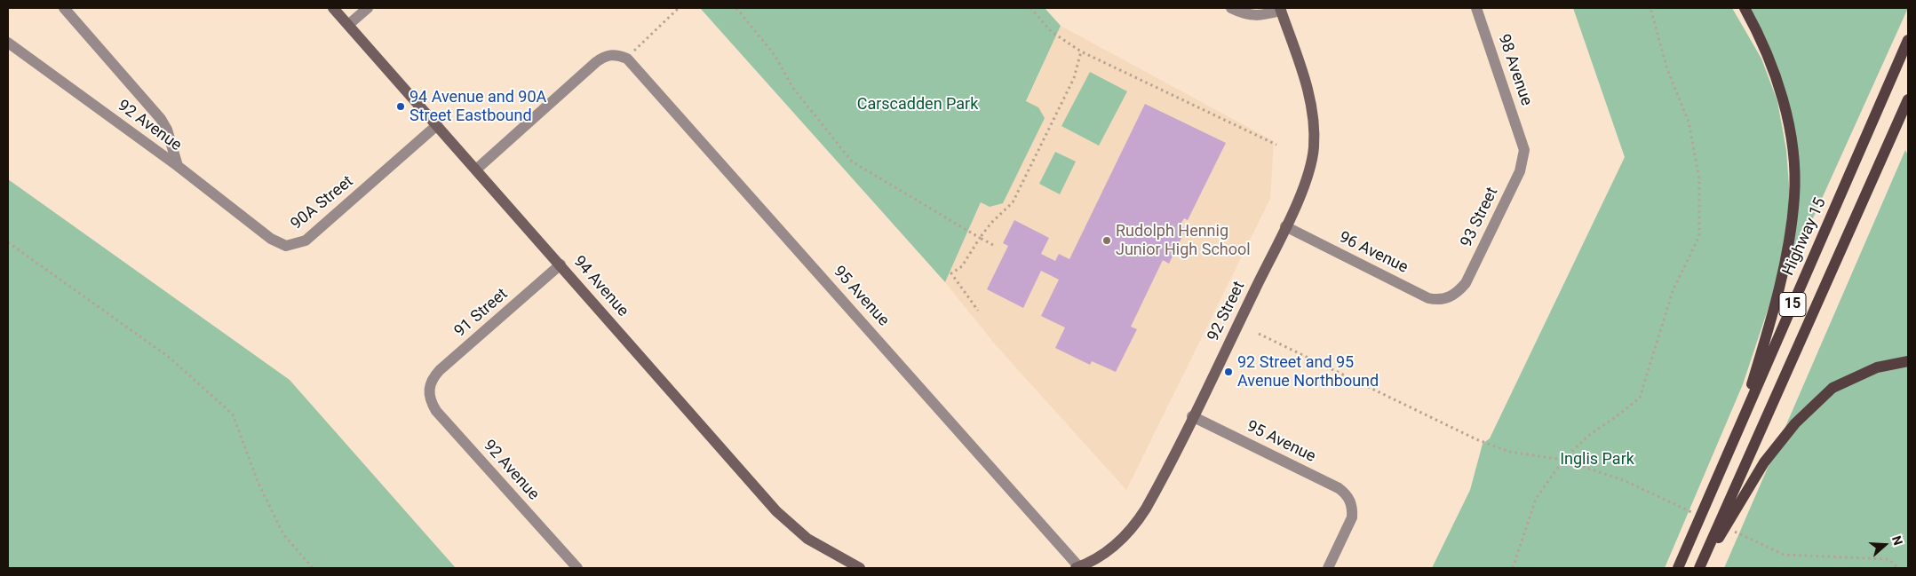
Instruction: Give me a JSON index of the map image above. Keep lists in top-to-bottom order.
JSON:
{
  "streets": {
    "main road": ["Highway 15", "15"],
    "street": [
      "98 Avenue",
      "92 Avenue",
      "90A Street",
      "93 Street",
      "96 Avenue",
      "94 Avenue",
      "95 Avenue",
      "92 Street",
      "91 Street"
    ]
  },
  "crossings": [
    ["98 Avenue", "93 Street"],
    ["92 Avenue", "90A Street"],
    ["92 Avenue", "91 Street"],
    ["90A Street", "94 Avenue"],
    ["93 Street", "96 Avenue"],
    ["96 Avenue", "92 Street"],
    ["94 Avenue", "95 Avenue"],
    ["94 Avenue", "91 Street"],
    ["95 Avenue", "92 Street"]
  ],
  "parks": ["Carscadden Park", "Inglis Park"],
  "places": ["94 Avenue and 90A Street Eastbound", "Rudolph Hennig Junior High School", "92 Street and 95 Avenue Northbound"],
  "north": "right"
}
